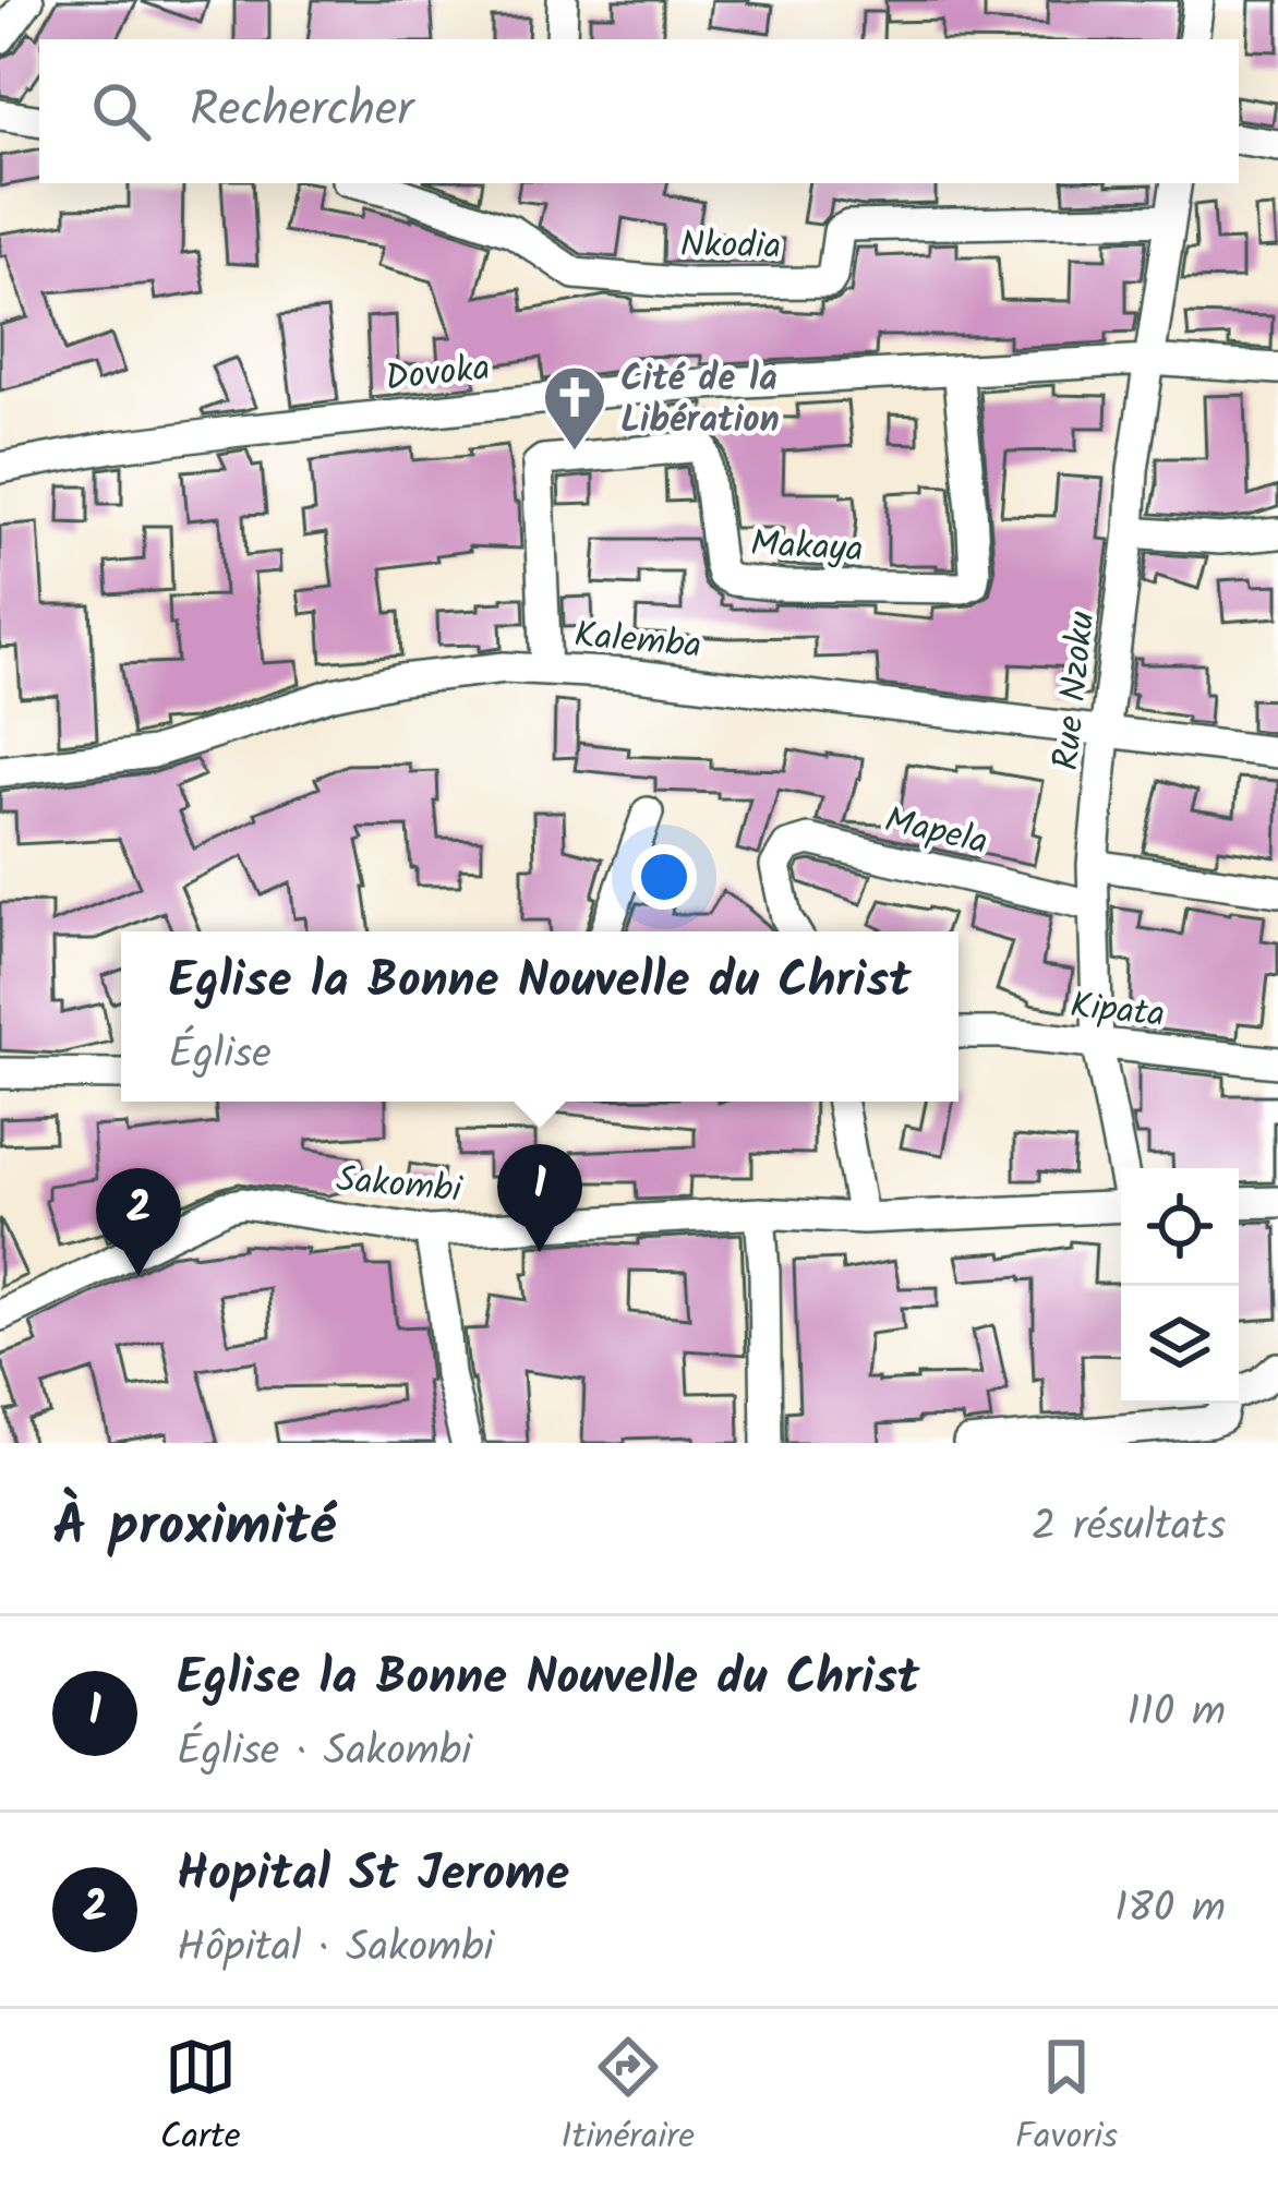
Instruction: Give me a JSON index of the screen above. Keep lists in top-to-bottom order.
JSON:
{
  "streets": {
    "street": [
      "Nkodia",
      "Dovoka",
      "Makaya",
      "Kalemba",
      "Rue Nzoku",
      "Mapela",
      "Kipata",
      "Sakombi"
    ]
  },
  "crossings": [
    ["Nkodia", "Rue Nzoku"],
    ["Dovoka", "Makaya"],
    ["Dovoka", "Rue Nzoku"],
    ["Makaya", "Kalemba"],
    ["Kalemba", "Rue Nzoku"],
    ["Rue Nzoku", "Mapela"],
    ["Rue Nzoku", "Kipata"]
  ],
  "places": {
    "church": ["Cité de la Libération"]
  },
  "page": {
    "search": "Rechercher",
    "popup": ["Eglise la Bonne Nouvelle du Christ", "Église"],
    "pins": ["1", "2"],
    "heading": ["À proximité", "2 résultats"],
    "list": [
      {
        "mark": "1",
        "name": "Eglise la Bonne Nouvelle du Christ",
        "note": "Église · Sakombi",
        "value": "110 m"
      },
      {
        "mark": "2",
        "name": "Hopital St Jerome",
        "note": "Hôpital · Sakombi",
        "value": "180 m"
      }
    ],
    "nav": ["Carte", "Itinéraire", "Favoris"]
  }
}
